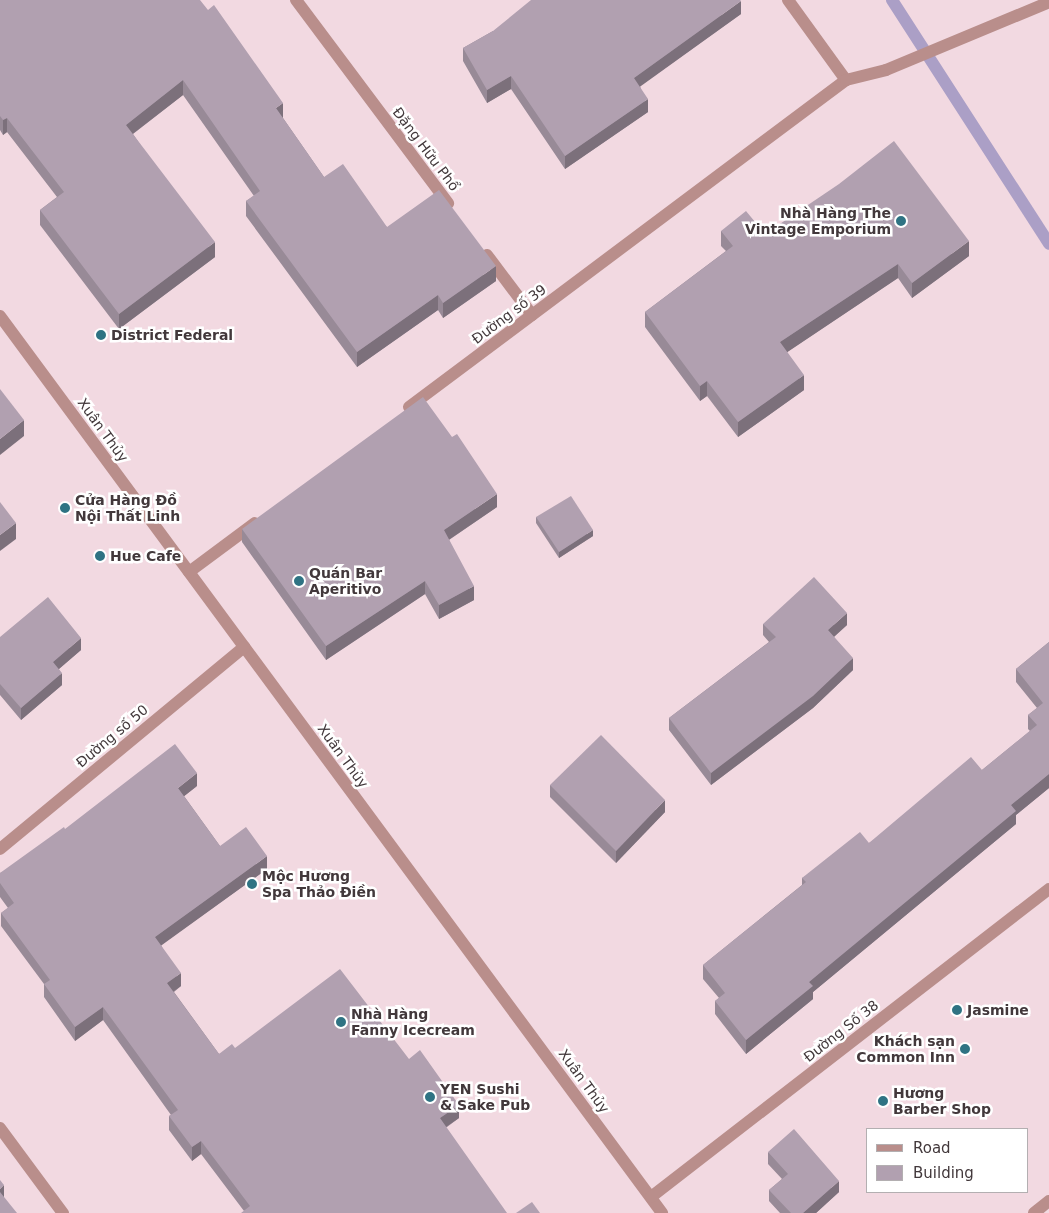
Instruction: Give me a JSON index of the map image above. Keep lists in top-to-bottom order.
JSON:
{
  "streets": {
    "street": [
      "Đặng Hữu Phổ",
      "Đường số 39",
      "Xuân Thủy",
      "Đường số 50",
      "Đường Số 38"
    ]
  },
  "crossings": [
    ["Xuân Thủy", "Đường số 50"],
    ["Xuân Thủy", "Đường Số 38"]
  ],
  "places": [
    "Nhà Hàng The Vintage Emporium",
    "District Federal",
    "Cửa Hàng Đồ Nội Thất Linh",
    "Hue Cafe",
    "Quán Bar Aperitivo",
    "Mộc Hương Spa Thảo Điền",
    "Jasmine",
    "Nhà Hàng Fanny Icecream",
    "Khách sạn Common Inn",
    "YEN Sushi & Sake Pub",
    "Hương Barber Shop"
  ],
  "legend": ["Road", "Building"]
}
